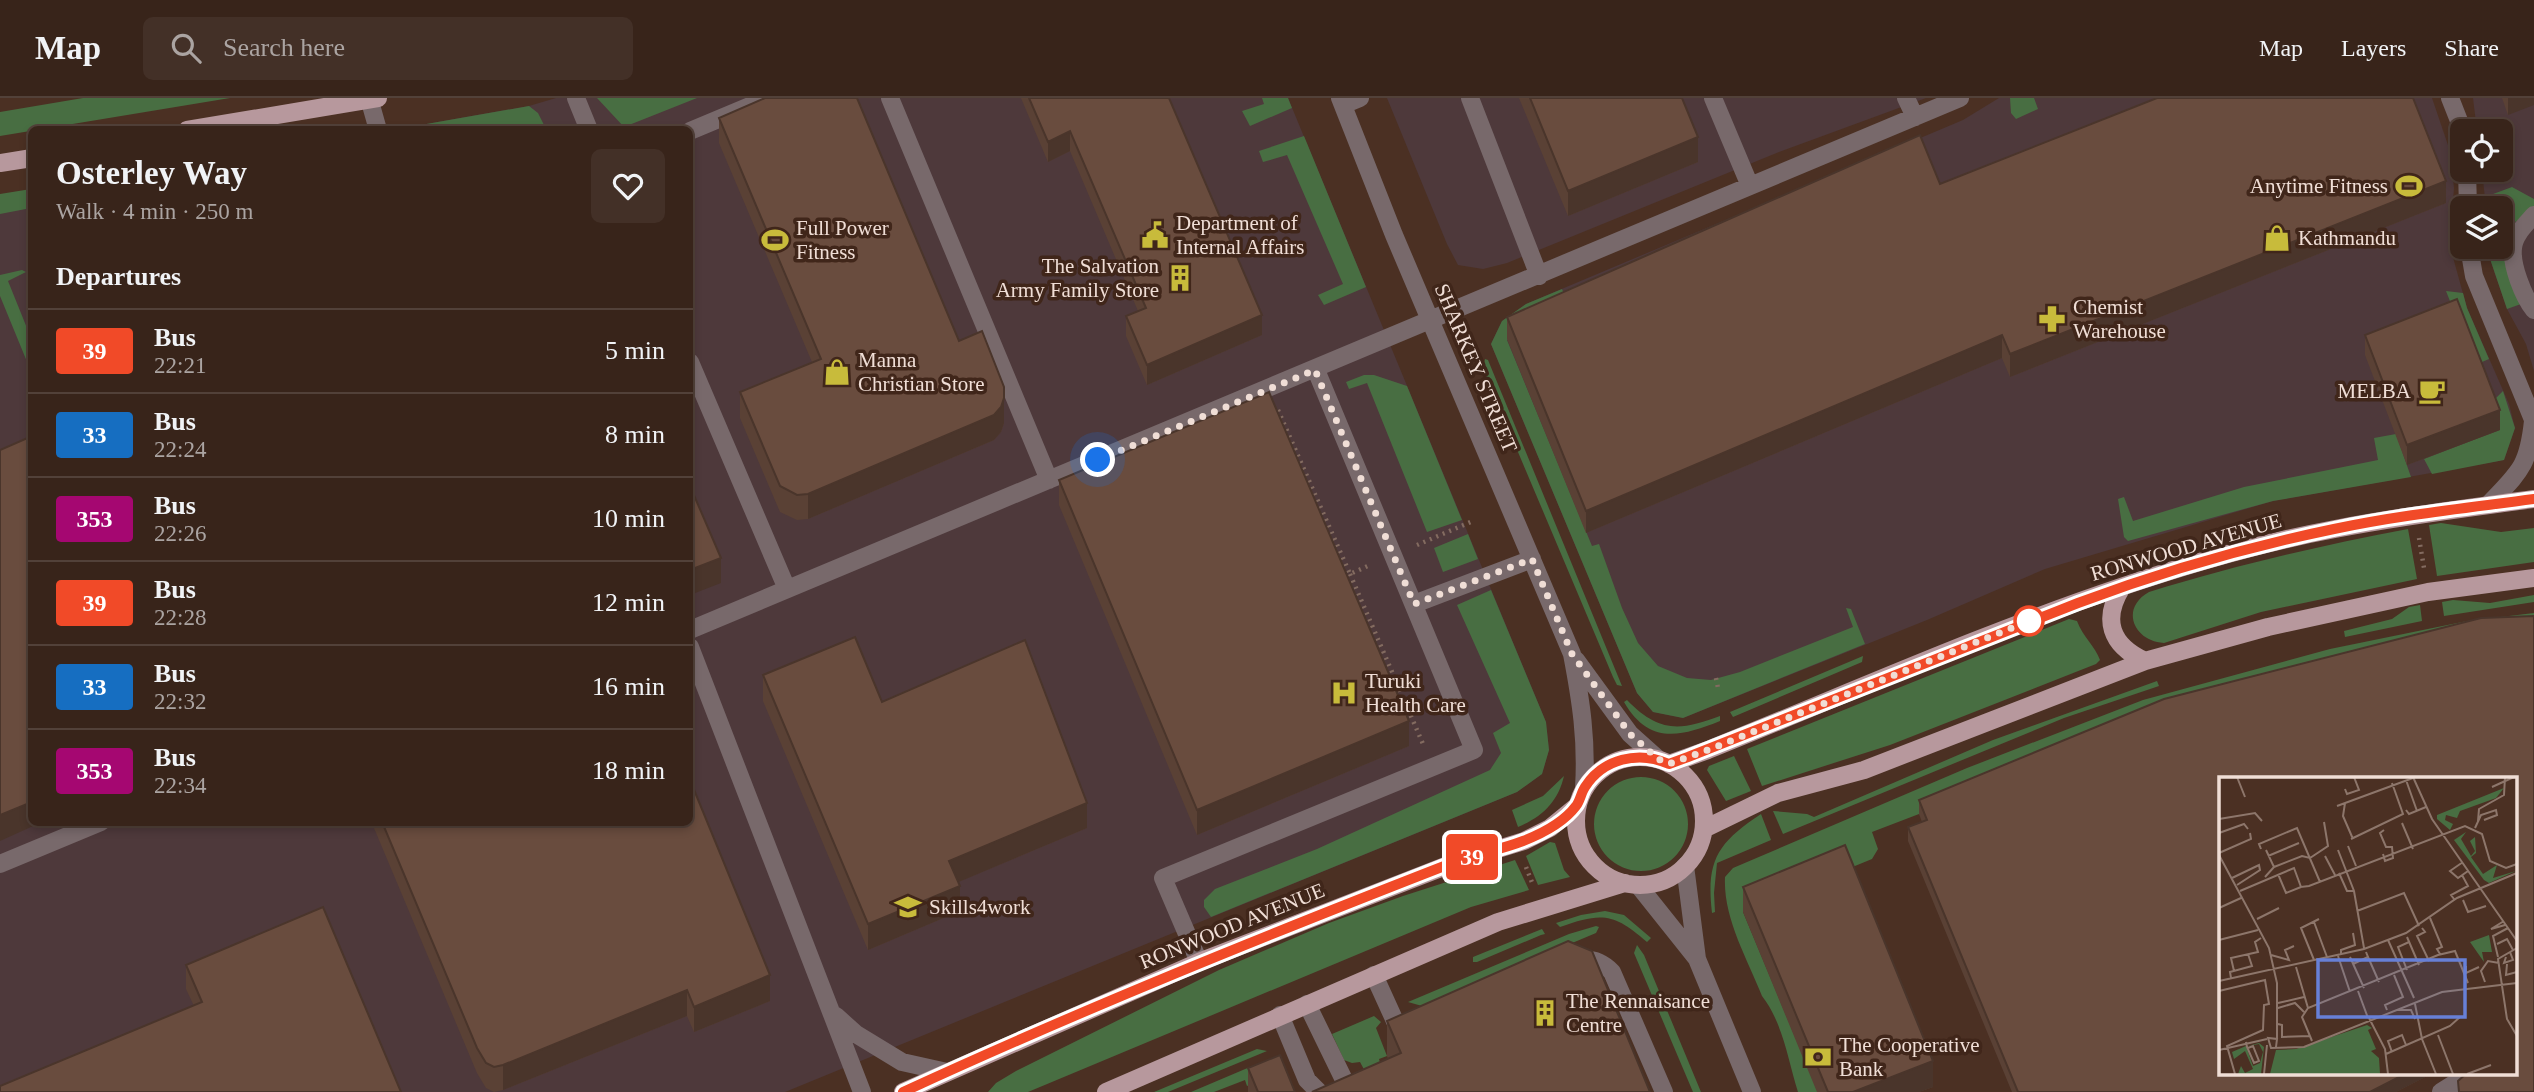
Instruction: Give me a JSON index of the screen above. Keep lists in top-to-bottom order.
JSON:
{
  "streets": {
    "main road": ["RONWOOD AVENUE"],
    "street": ["SHARKEY STREET"]
  },
  "crossings": [
    ["SHARKEY STREET", "RONWOOD AVENUE"]
  ],
  "places": {
    "sports": ["Anytime Fitness", "Full Power Fitness"],
    "public building": ["Department of Internal Affairs"],
    "shop": ["Kathmandu", "Manna Christian Store"],
    "building": ["The Salvation Army Family Store", "The Rennaisance Centre"],
    "pharmacy": ["Chemist Warehouse"],
    "cafe": ["MELBA"],
    "hospital": ["Turuki Health Care"],
    "school or university": ["Skills4work"],
    "bank": ["The Cooperative Bank"]
  },
  "lines": ["bus line 39"],
  "page": {
    "header": "Map",
    "search": "Search here",
    "nav": ["Map", "Layers", "Share"],
    "on_map": "39",
    "heading": [
      ["Osterley Way", "Walk · 4 min · 250 m"],
      "Departures"
    ],
    "list": [
      {
        "mark": "39",
        "name": "Bus",
        "note": "22:21",
        "value": "5 min"
      },
      {
        "mark": "33",
        "name": "Bus",
        "note": "22:24",
        "value": "8 min"
      },
      {
        "mark": "353",
        "name": "Bus",
        "note": "22:26",
        "value": "10 min"
      },
      {
        "mark": "39",
        "name": "Bus",
        "note": "22:28",
        "value": "12 min"
      },
      {
        "mark": "33",
        "name": "Bus",
        "note": "22:32",
        "value": "16 min"
      },
      {
        "mark": "353",
        "name": "Bus",
        "note": "22:34",
        "value": "18 min"
      }
    ]
  }
}
